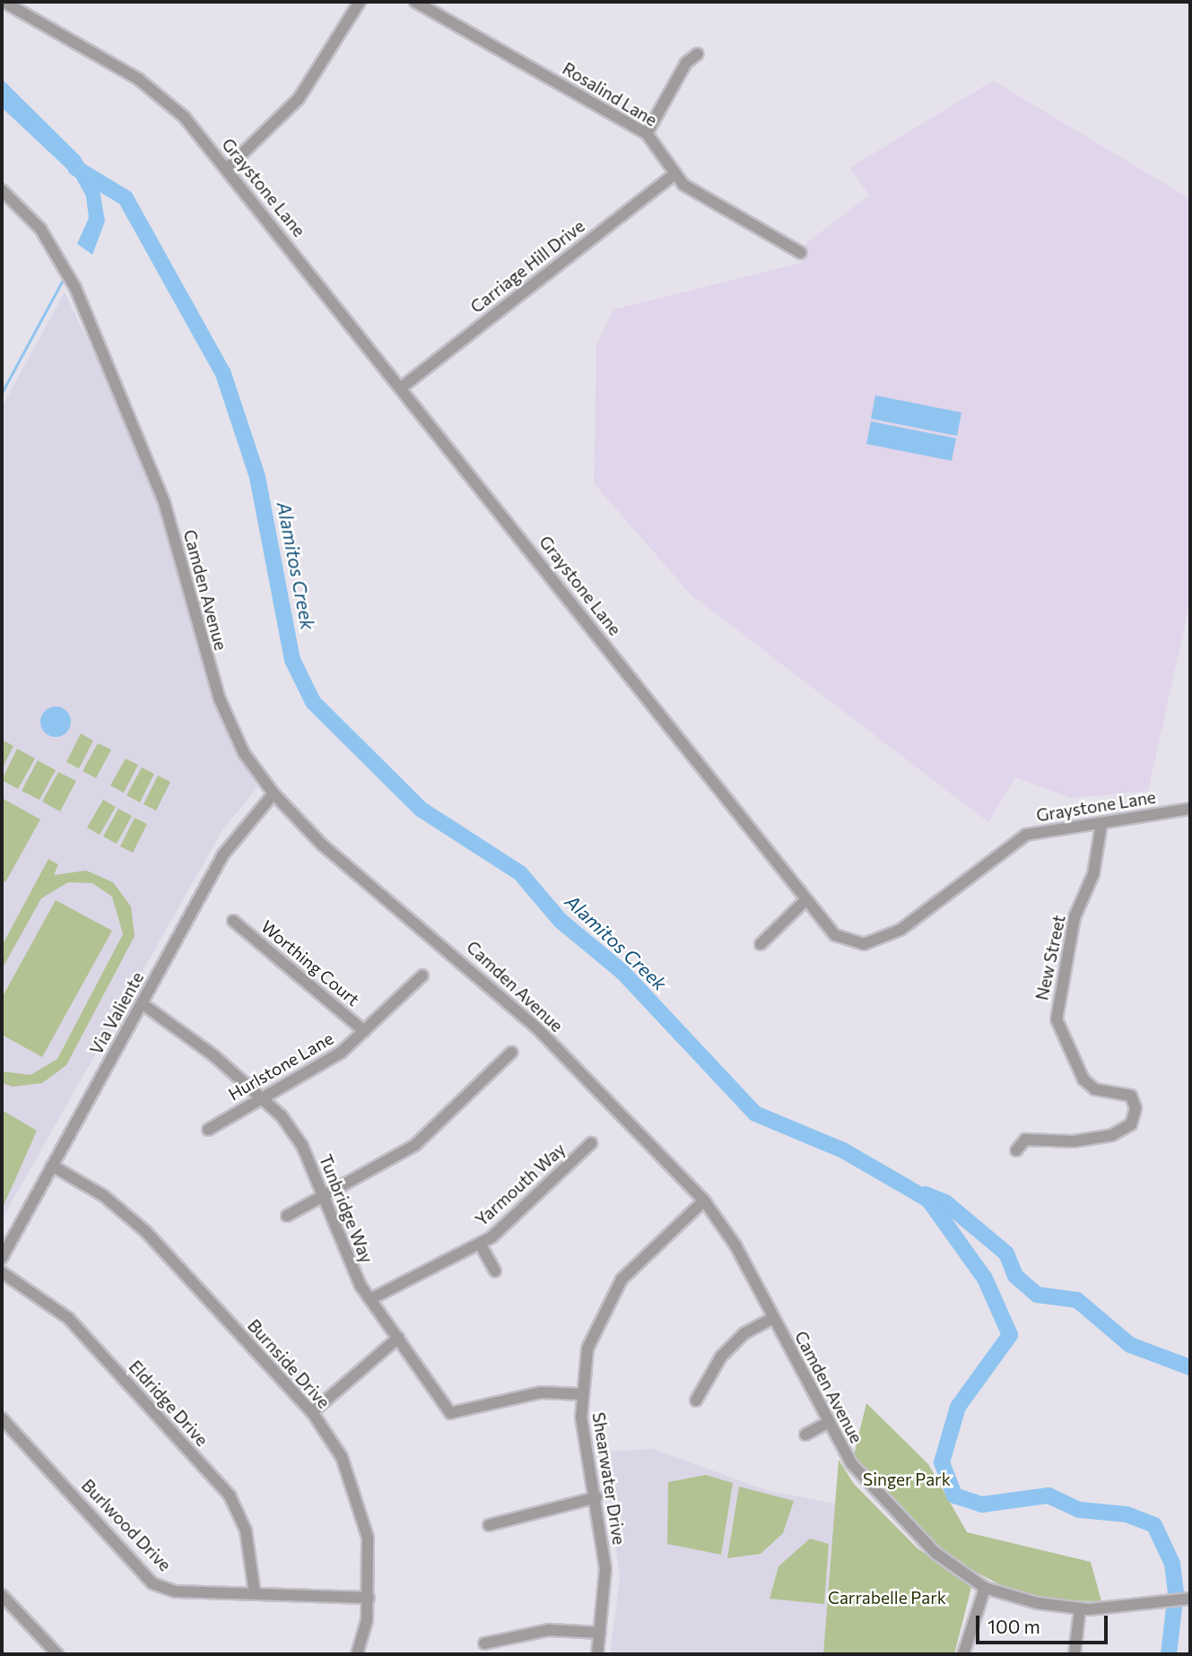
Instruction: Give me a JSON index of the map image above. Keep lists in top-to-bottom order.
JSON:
{
  "streets": {
    "street": [
      "Rosalind Lane",
      "Graystone Lane",
      "Carriage Hill Drive",
      "Camden Avenue",
      "New Street",
      "Worthing Court",
      "Via Valiente",
      "Hurlstone Lane",
      "Yarmouth Way",
      "Tunbridge Way",
      "Burnside Drive",
      "Eldridge Drive",
      "Shearwater Drive",
      "Burlwood Drive"
    ]
  },
  "crossings": [
    ["Rosalind Lane", "Carriage Hill Drive"],
    ["Graystone Lane", "Carriage Hill Drive"],
    ["Graystone Lane", "New Street"],
    ["Camden Avenue", "Via Valiente"],
    ["Camden Avenue", "Shearwater Drive"],
    ["Worthing Court", "Hurlstone Lane"],
    ["Via Valiente", "Tunbridge Way"],
    ["Via Valiente", "Burnside Drive"],
    ["Hurlstone Lane", "Tunbridge Way"],
    ["Yarmouth Way", "Tunbridge Way"],
    ["Tunbridge Way", "Shearwater Drive"],
    ["Burnside Drive", "Burlwood Drive"],
    ["Eldridge Drive", "Burlwood Drive"]
  ],
  "water": ["Alamitos Creek"],
  "parks": ["Singer Park", "Carrabelle Park"],
  "scale_bar": "100 m"
}
